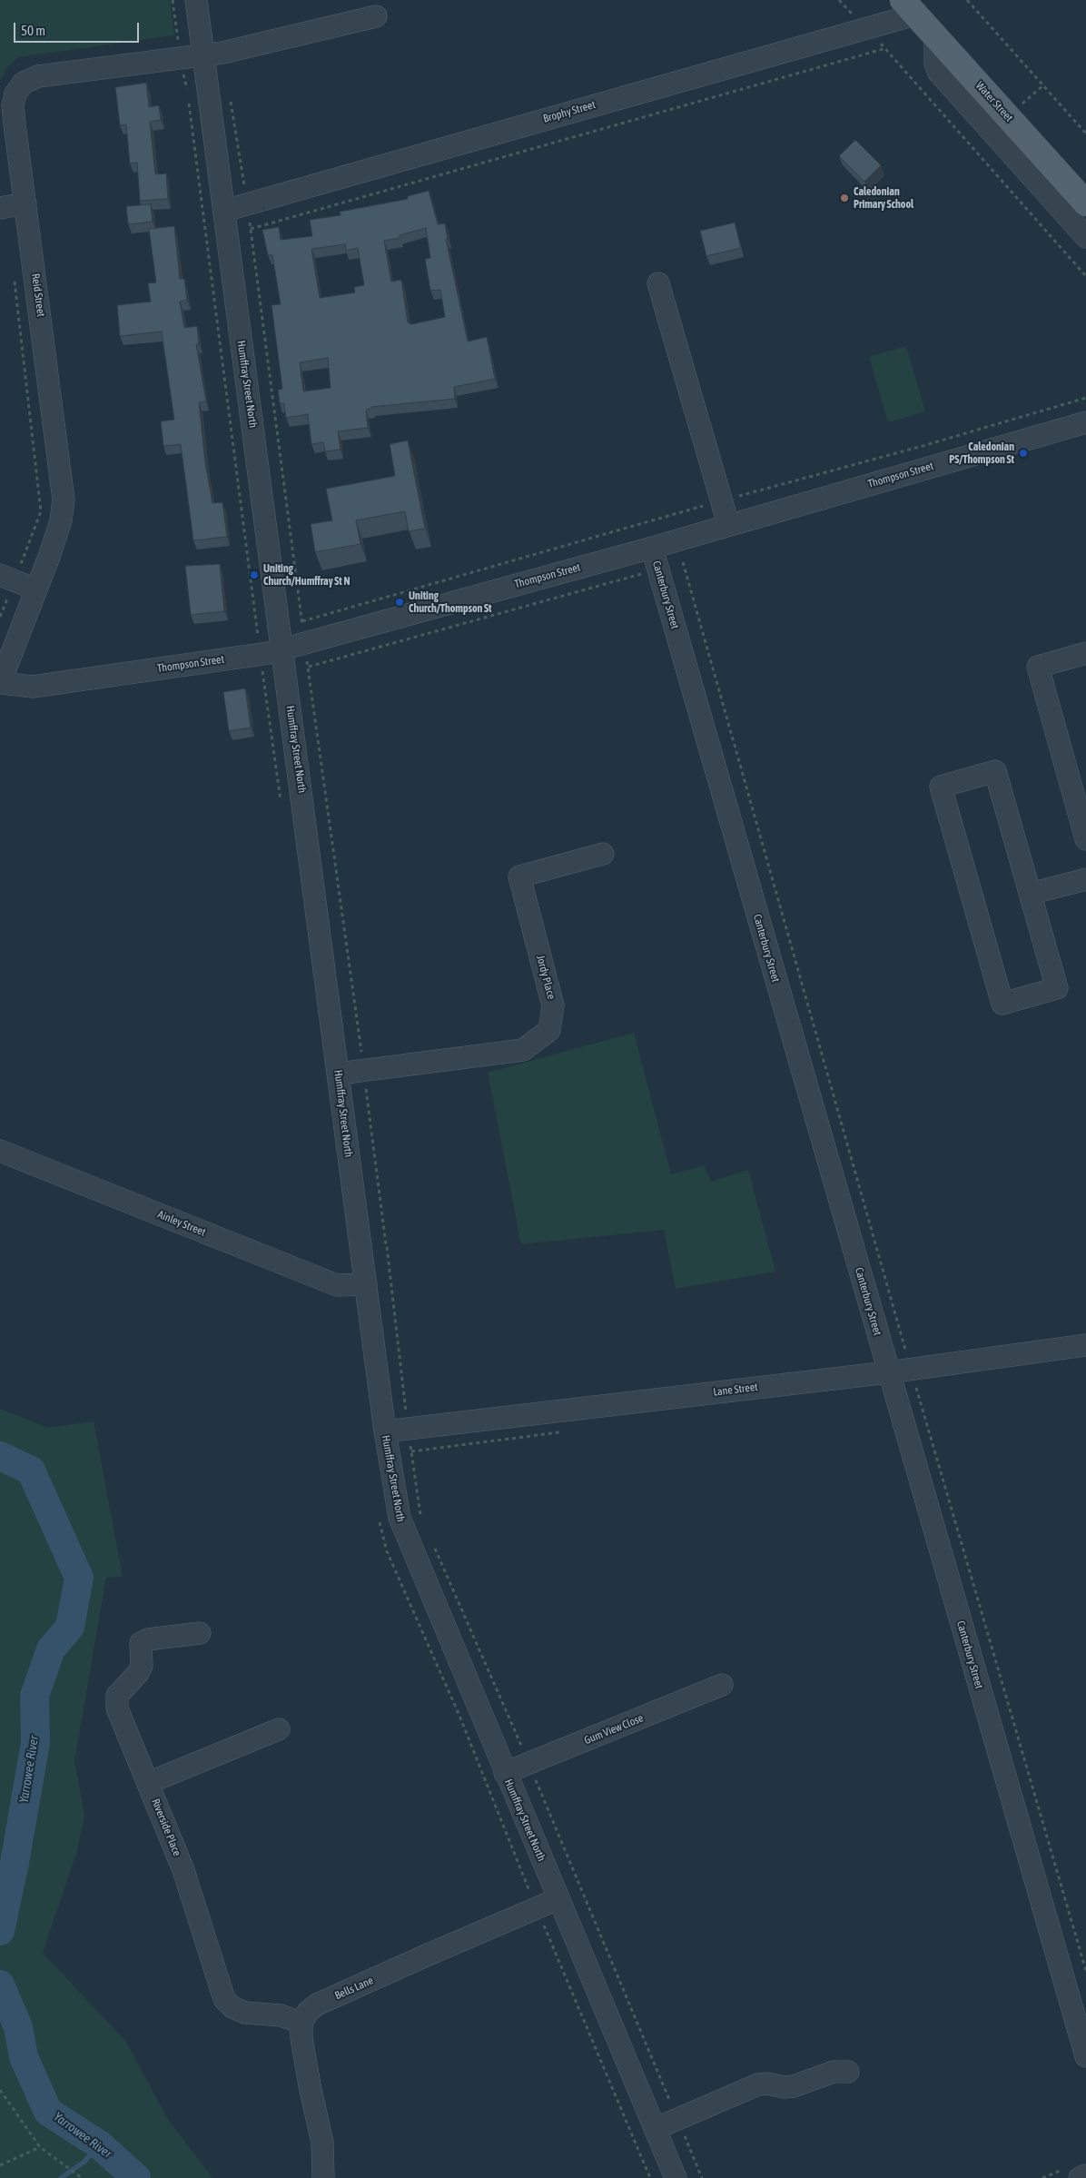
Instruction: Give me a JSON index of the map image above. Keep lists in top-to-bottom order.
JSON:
{
  "streets": {
    "main road": ["Water Street"],
    "street": [
      "Brophy Street",
      "Reid Street",
      "Humffray Street North",
      "Thompson Street",
      "Canterbury Street",
      "Jordy Place",
      "Ainley Street",
      "Lane Street",
      "Gum View Close",
      "Riverside Place",
      "Bells Lane"
    ]
  },
  "crossings": [
    ["Water Street", "Brophy Street"],
    ["Brophy Street", "Humffray Street North"],
    ["Reid Street", "Humffray Street North"],
    ["Reid Street", "Thompson Street"],
    ["Humffray Street North", "Thompson Street"],
    ["Humffray Street North", "Jordy Place"],
    ["Humffray Street North", "Ainley Street"],
    ["Humffray Street North", "Lane Street"],
    ["Humffray Street North", "Gum View Close"],
    ["Humffray Street North", "Bells Lane"],
    ["Thompson Street", "Canterbury Street"],
    ["Canterbury Street", "Lane Street"],
    ["Riverside Place", "Bells Lane"]
  ],
  "water": ["Yarrowee River"],
  "places": [
    "Caledonian Primary School",
    "Caledonian PS/Thompson St",
    "Uniting Church/Humffray St N",
    "Uniting Church/Thompson St"
  ],
  "scale_bar": "50 m"
}
